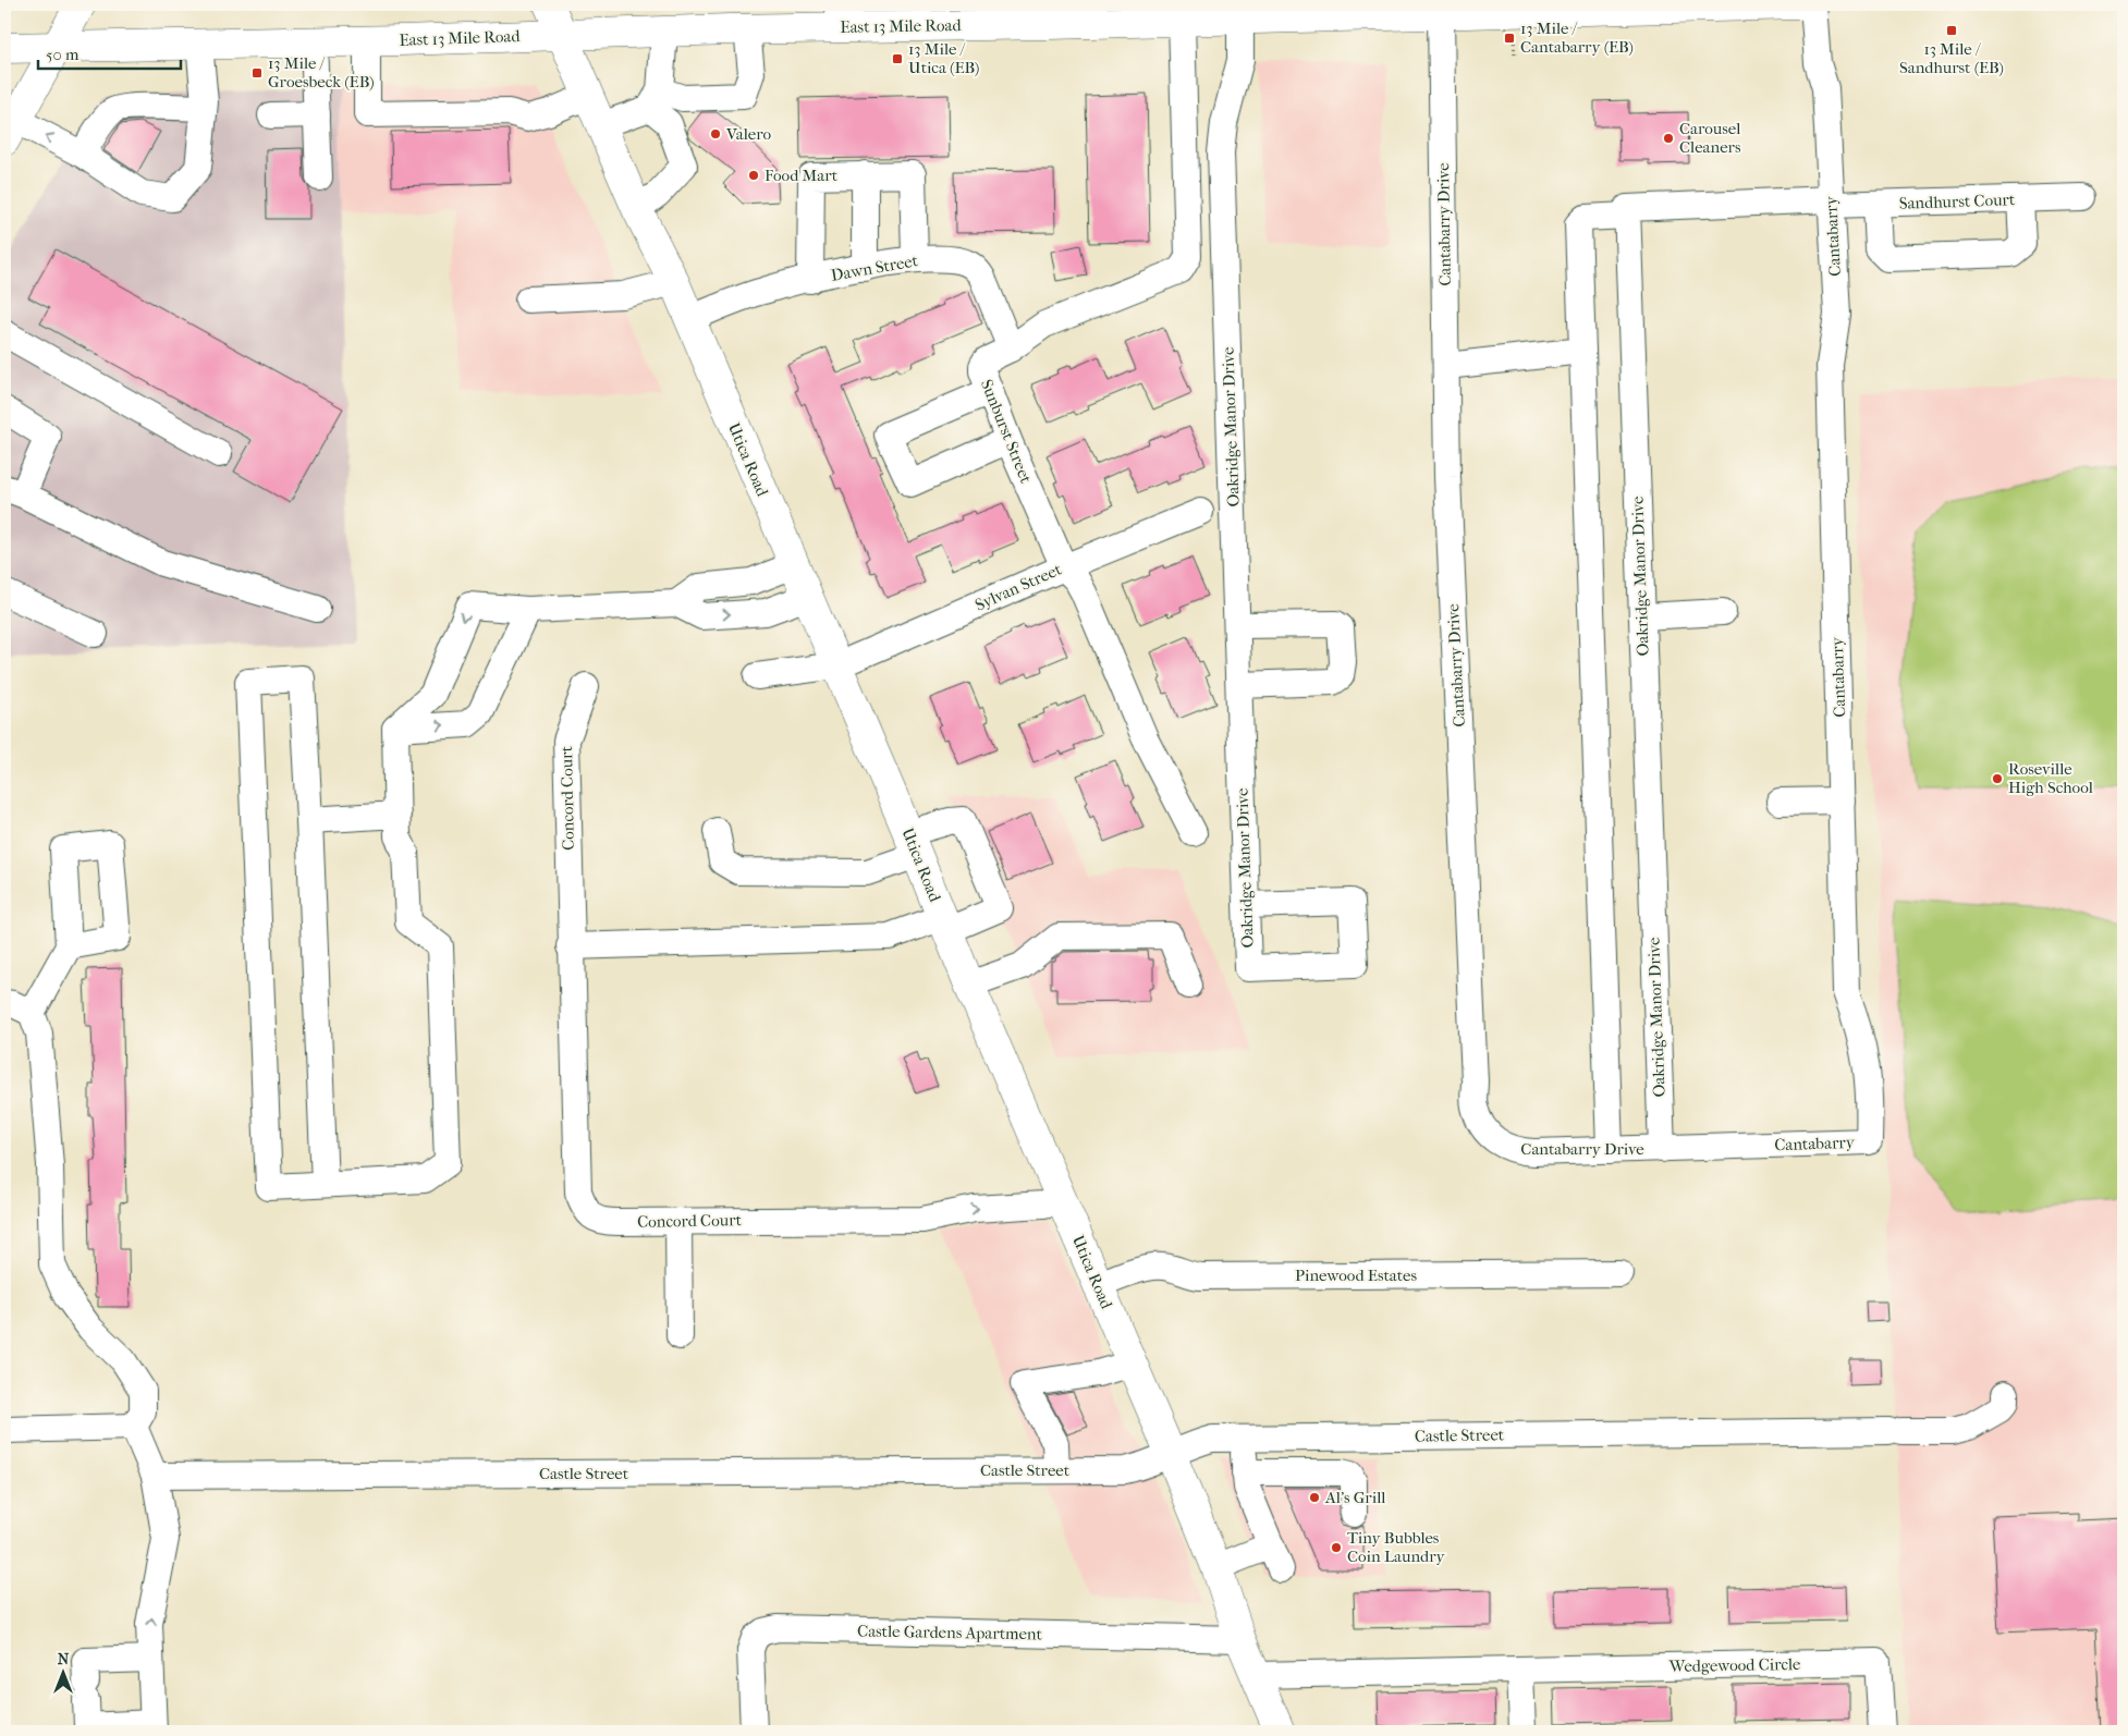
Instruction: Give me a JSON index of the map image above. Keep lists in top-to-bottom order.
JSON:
{
  "streets": {
    "main road": ["East 13 Mile Road", "Utica Road"],
    "street": [
      "Sandhurst Court",
      "Cantabarry Drive",
      "Cantabarry",
      "Dawn Street",
      "Oakridge Manor Drive",
      "Sunburst Street",
      "Sylvan Street",
      "Concord Court",
      "Pinewood Estates",
      "Castle Street",
      "Castle Gardens Apartment",
      "Wedgewood Circle"
    ]
  },
  "crossings": [
    ["East 13 Mile Road", "Cantabarry Drive"],
    ["East 13 Mile Road", "Oakridge Manor Drive"],
    ["East 13 Mile Road", "Sunburst Street"],
    ["East 13 Mile Road", "Utica Road"],
    ["Sandhurst Court", "Cantabarry"],
    ["Cantabarry Drive", "Cantabarry"],
    ["Cantabarry Drive", "Oakridge Manor Drive"],
    ["Cantabarry", "Oakridge Manor Drive"],
    ["Dawn Street", "Sunburst Street"],
    ["Dawn Street", "Utica Road"],
    ["Sunburst Street", "Sylvan Street"],
    ["Utica Road", "Sylvan Street"],
    ["Utica Road", "Concord Court"],
    ["Utica Road", "Pinewood Estates"],
    ["Utica Road", "Castle Street"],
    ["Utica Road", "Castle Gardens Apartment"],
    ["Utica Road", "Wedgewood Circle"]
  ],
  "one_way": ["Concord Court"],
  "places": {
    "transit": [
      "13 Mile / Sandhurst (EB)",
      "13 Mile / Cantabarry (EB)",
      "13 Mile / Utica (EB)",
      "13 Mile / Groesbeck (EB)"
    ],
    "other": [
      "Valero",
      "Carousel Cleaners",
      "Food Mart",
      "Roseville High School",
      "Al's Grill",
      "Tiny Bubbles Coin Laundry"
    ]
  },
  "scale_bar": "50 m",
  "north": "top"
}
